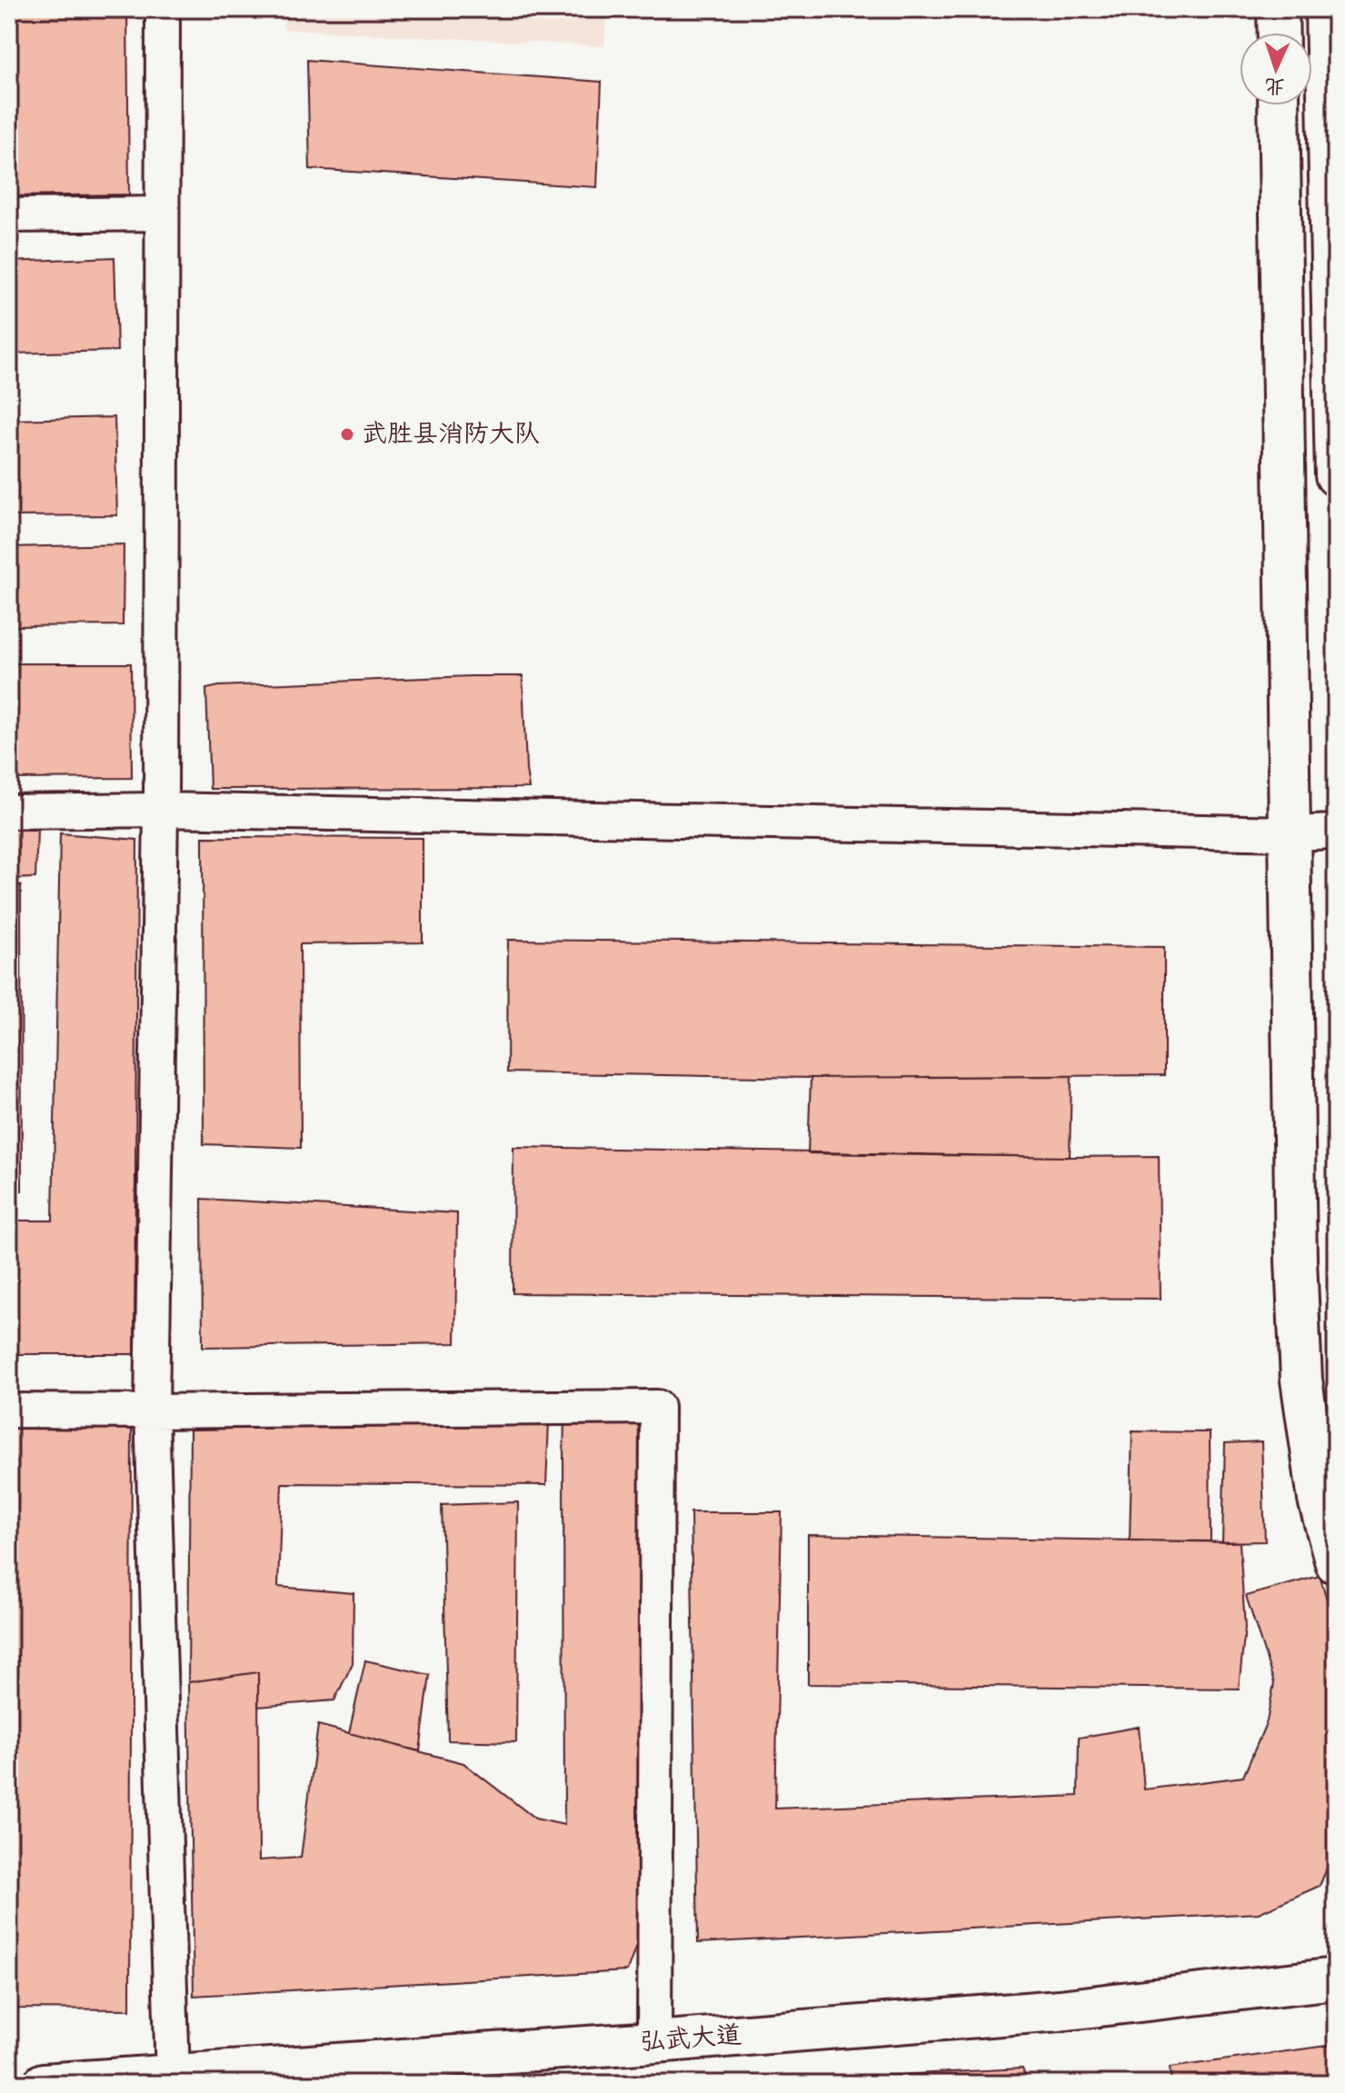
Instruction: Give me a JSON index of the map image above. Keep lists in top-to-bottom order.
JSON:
{
  "streets": {
    "main road": ["弘武大道"]
  },
  "places": ["武胜县消防大队"],
  "north": "bottom"
}
